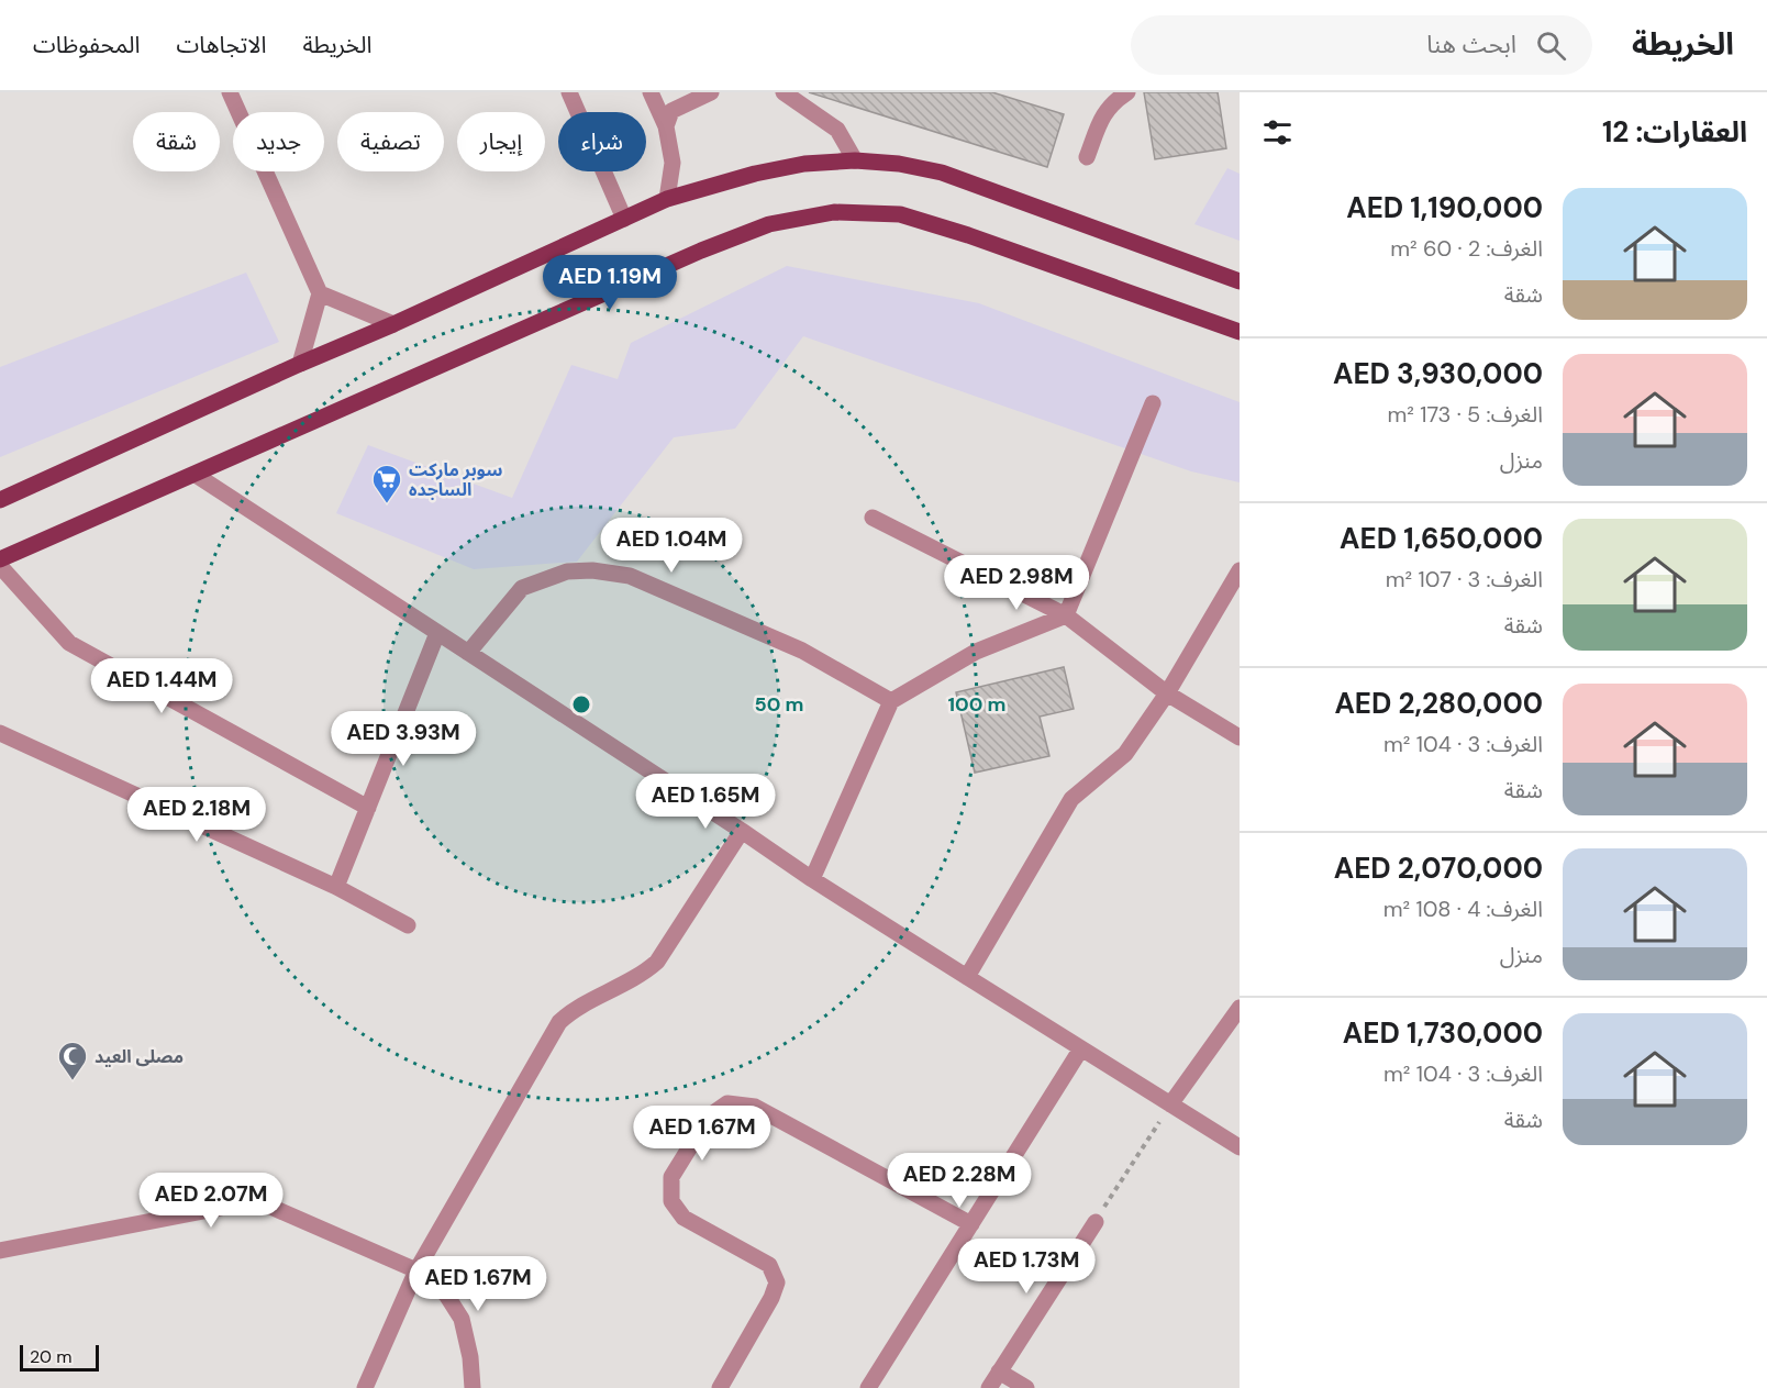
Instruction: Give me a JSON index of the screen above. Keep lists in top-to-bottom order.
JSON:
{
  "places": {
    "supermarket": ["سوبر ماركت الساجده"],
    "mosque": ["مصلى العيد"]
  },
  "scale_bar": "20 m",
  "page": {
    "header": "الخريطة",
    "search": "ابحث هنا",
    "nav": ["الخريطة", "الاتجاهات", "المحفوظات"],
    "heading": "العقارات: 12",
    "chip": [
      "شراء",
      "إيجار",
      "تصفية",
      "جديد",
      "شقة"
    ],
    "list": [
      {
        "name": "AED 1,190,000",
        "note": "الغرف: 2 · 60 m² · شقة"
      },
      {
        "name": "AED 3,930,000",
        "note": "الغرف: 5 · 173 m² · منزل"
      },
      {
        "name": "AED 1,650,000",
        "note": "الغرف: 3 · 107 m² · شقة"
      },
      {
        "name": "AED 2,280,000",
        "note": "الغرف: 3 · 104 m² · شقة"
      },
      {
        "name": "AED 2,070,000",
        "note": "الغرف: 4 · 108 m² · منزل"
      },
      {
        "name": "AED 1,730,000",
        "note": "الغرف: 3 · 104 m² · شقة"
      }
    ],
    "price": [
      "AED 1.19M",
      "AED 1.04M",
      "AED 2.98M",
      "AED 1.44M",
      "AED 3.93M",
      "AED 1.65M",
      "AED 2.18M",
      "AED 1.67M",
      "AED 2.28M",
      "AED 2.07M",
      "AED 1.73M",
      "AED 1.67M"
    ],
    "scale": "20 m"
  },
  "rings": ["50 m", "100 m"]
}
